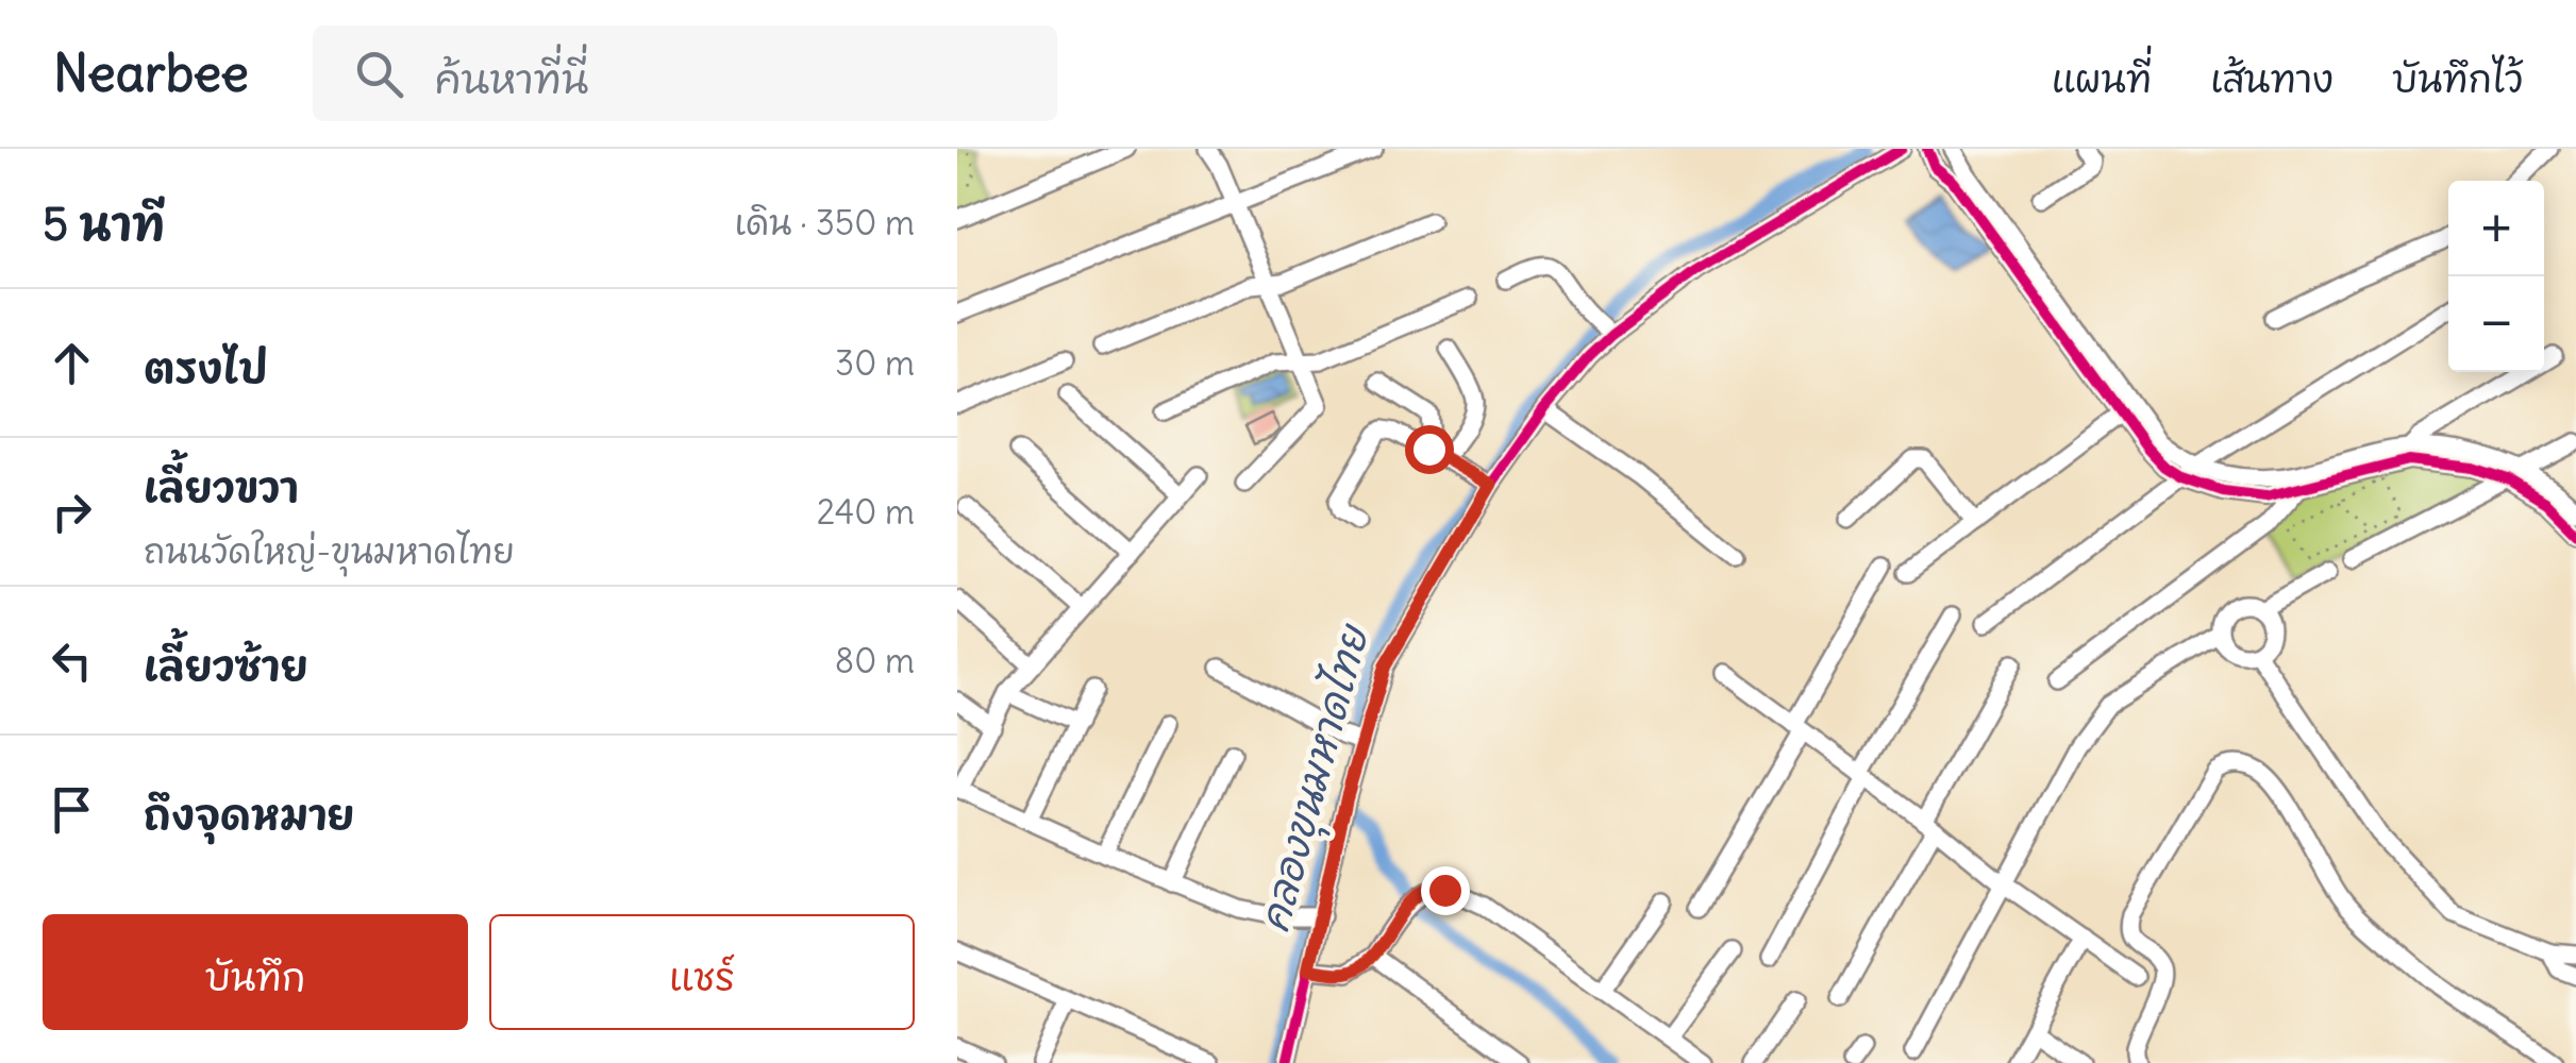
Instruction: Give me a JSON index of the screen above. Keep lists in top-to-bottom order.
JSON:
{
  "water": ["คลองขุนมหาดไทย"],
  "page": {
    "header": "Nearbee",
    "search": "ค้นหาที่นี่",
    "nav": ["แผนที่", "เส้นทาง", "บันทึกไว้"],
    "heading": ["5 นาที", "เดิน · 350 m"],
    "map_buttons": ["+", "−"],
    "list": [
      ["ตรงไป", "30 m"],
      ["เลี้ยวขวา", "ถนนวัดใหญ่-ขุนมหาดไทย", "240 m"],
      ["เลี้ยวซ้าย", "80 m"],
      "ถึงจุดหมาย"
    ],
    "buttons": ["บันทึก", "แชร์"]
  }
}
